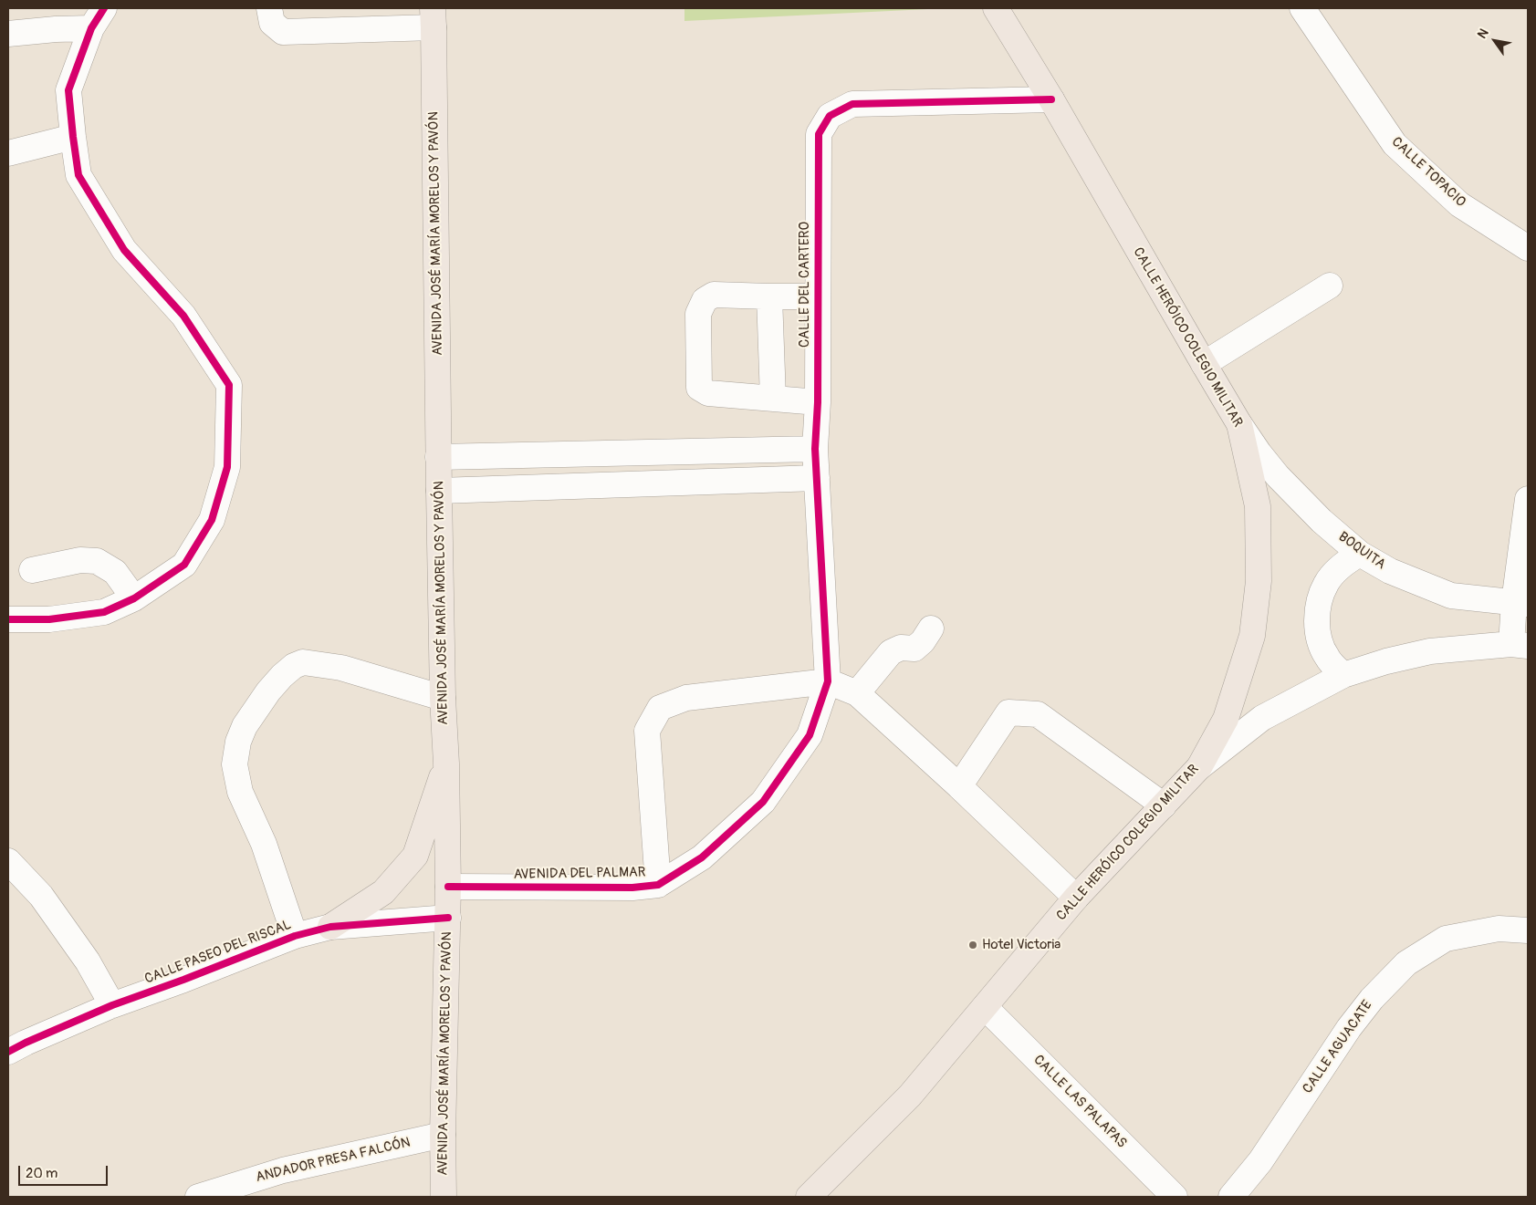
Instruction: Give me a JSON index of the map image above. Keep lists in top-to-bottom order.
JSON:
{
  "streets": {
    "main road": ["AVENIDA JOSÉ MARÍA MORELOS Y PAVÓN", "CALLE HERÓICO COLEGIO MILITAR"],
    "street": [
      "CALLE TOPACIO",
      "CALLE DEL CARTERO",
      "BOQUITA",
      "AVENIDA DEL PALMAR",
      "CALLE PASEO DEL RISCAL",
      "CALLE AGUACATE",
      "CALLE LAS PALAPAS",
      "ANDADOR PRESA FALCÓN"
    ]
  },
  "crossings": [
    ["AVENIDA JOSÉ MARÍA MORELOS Y PAVÓN", "AVENIDA DEL PALMAR"],
    ["AVENIDA JOSÉ MARÍA MORELOS Y PAVÓN", "CALLE PASEO DEL RISCAL"],
    ["AVENIDA JOSÉ MARÍA MORELOS Y PAVÓN", "ANDADOR PRESA FALCÓN"],
    ["CALLE DEL CARTERO", "CALLE HERÓICO COLEGIO MILITAR"],
    ["CALLE DEL CARTERO", "AVENIDA DEL PALMAR"],
    ["CALLE HERÓICO COLEGIO MILITAR", "BOQUITA"],
    ["CALLE HERÓICO COLEGIO MILITAR", "CALLE LAS PALAPAS"]
  ],
  "places": ["Hotel Victoria"],
  "scale_bar": "20 m",
  "north": "top left"
}
